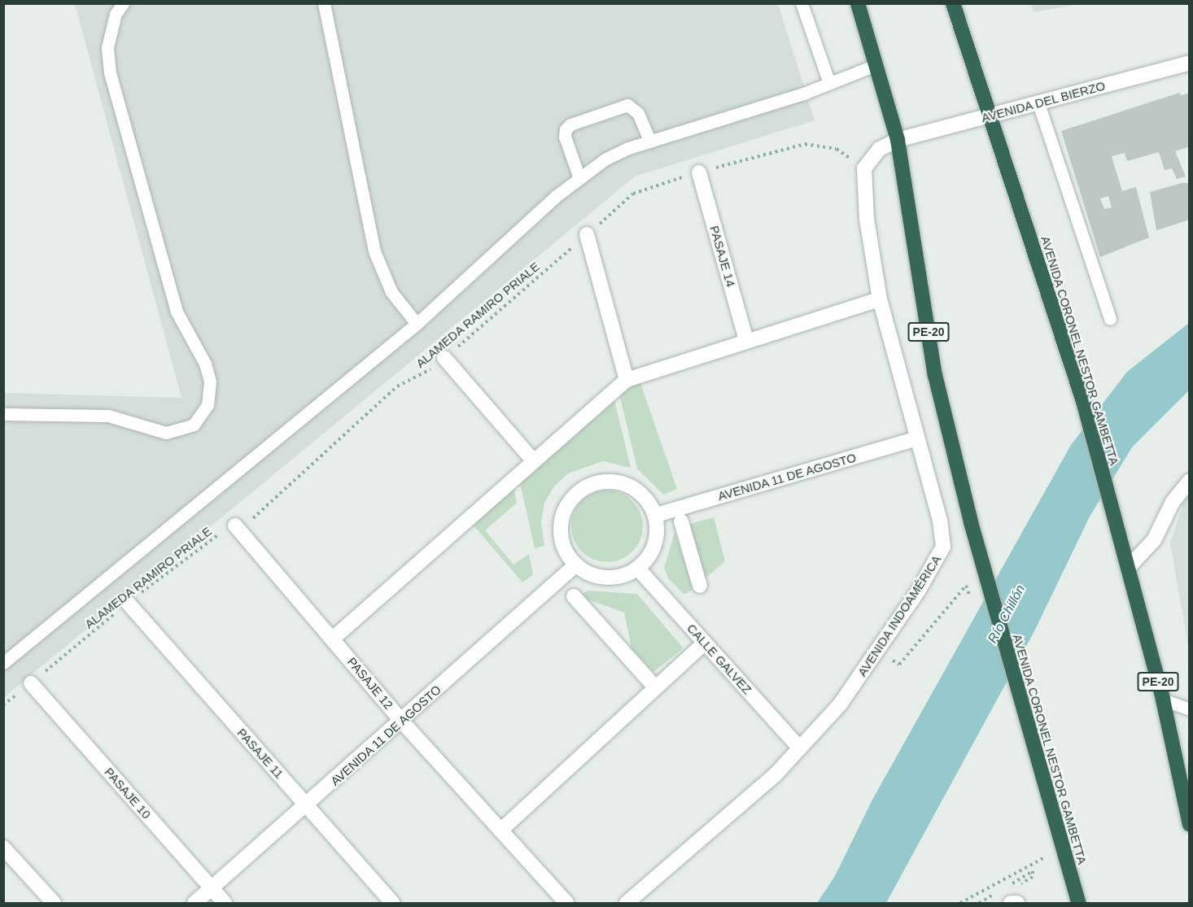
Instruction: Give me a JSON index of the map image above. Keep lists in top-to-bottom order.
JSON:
{
  "streets": {
    "highway": ["PE-20", "AVENIDA CORONEL NESTOR GAMBETTA"],
    "street": [
      "AVENIDA DEL BIERZO",
      "PASAJE 14",
      "AVENIDA 11 DE AGOSTO",
      "AVENIDA INDOAMÉRICA",
      "CALLE GALVEZ",
      "PASAJE 12",
      "PASAJE 11",
      "PASAJE 10"
    ],
    "path": ["ALAMEDA RAMIRO PRIALE"]
  },
  "crossings": [
    ["AVENIDA DEL BIERZO", "AVENIDA CORONEL NESTOR GAMBETTA"],
    ["PASAJE 14", "ALAMEDA RAMIRO PRIALE"],
    ["ALAMEDA RAMIRO PRIALE", "AVENIDA INDOAMÉRICA"],
    ["ALAMEDA RAMIRO PRIALE", "PASAJE 12"],
    ["ALAMEDA RAMIRO PRIALE", "PASAJE 11"],
    ["ALAMEDA RAMIRO PRIALE", "PASAJE 10"],
    ["AVENIDA 11 DE AGOSTO", "AVENIDA INDOAMÉRICA"],
    ["AVENIDA 11 DE AGOSTO", "CALLE GALVEZ"],
    ["AVENIDA 11 DE AGOSTO", "PASAJE 12"],
    ["AVENIDA 11 DE AGOSTO", "PASAJE 11"],
    ["AVENIDA 11 DE AGOSTO", "PASAJE 10"],
    ["AVENIDA INDOAMÉRICA", "CALLE GALVEZ"]
  ],
  "water": ["Río Chillón"]
}
